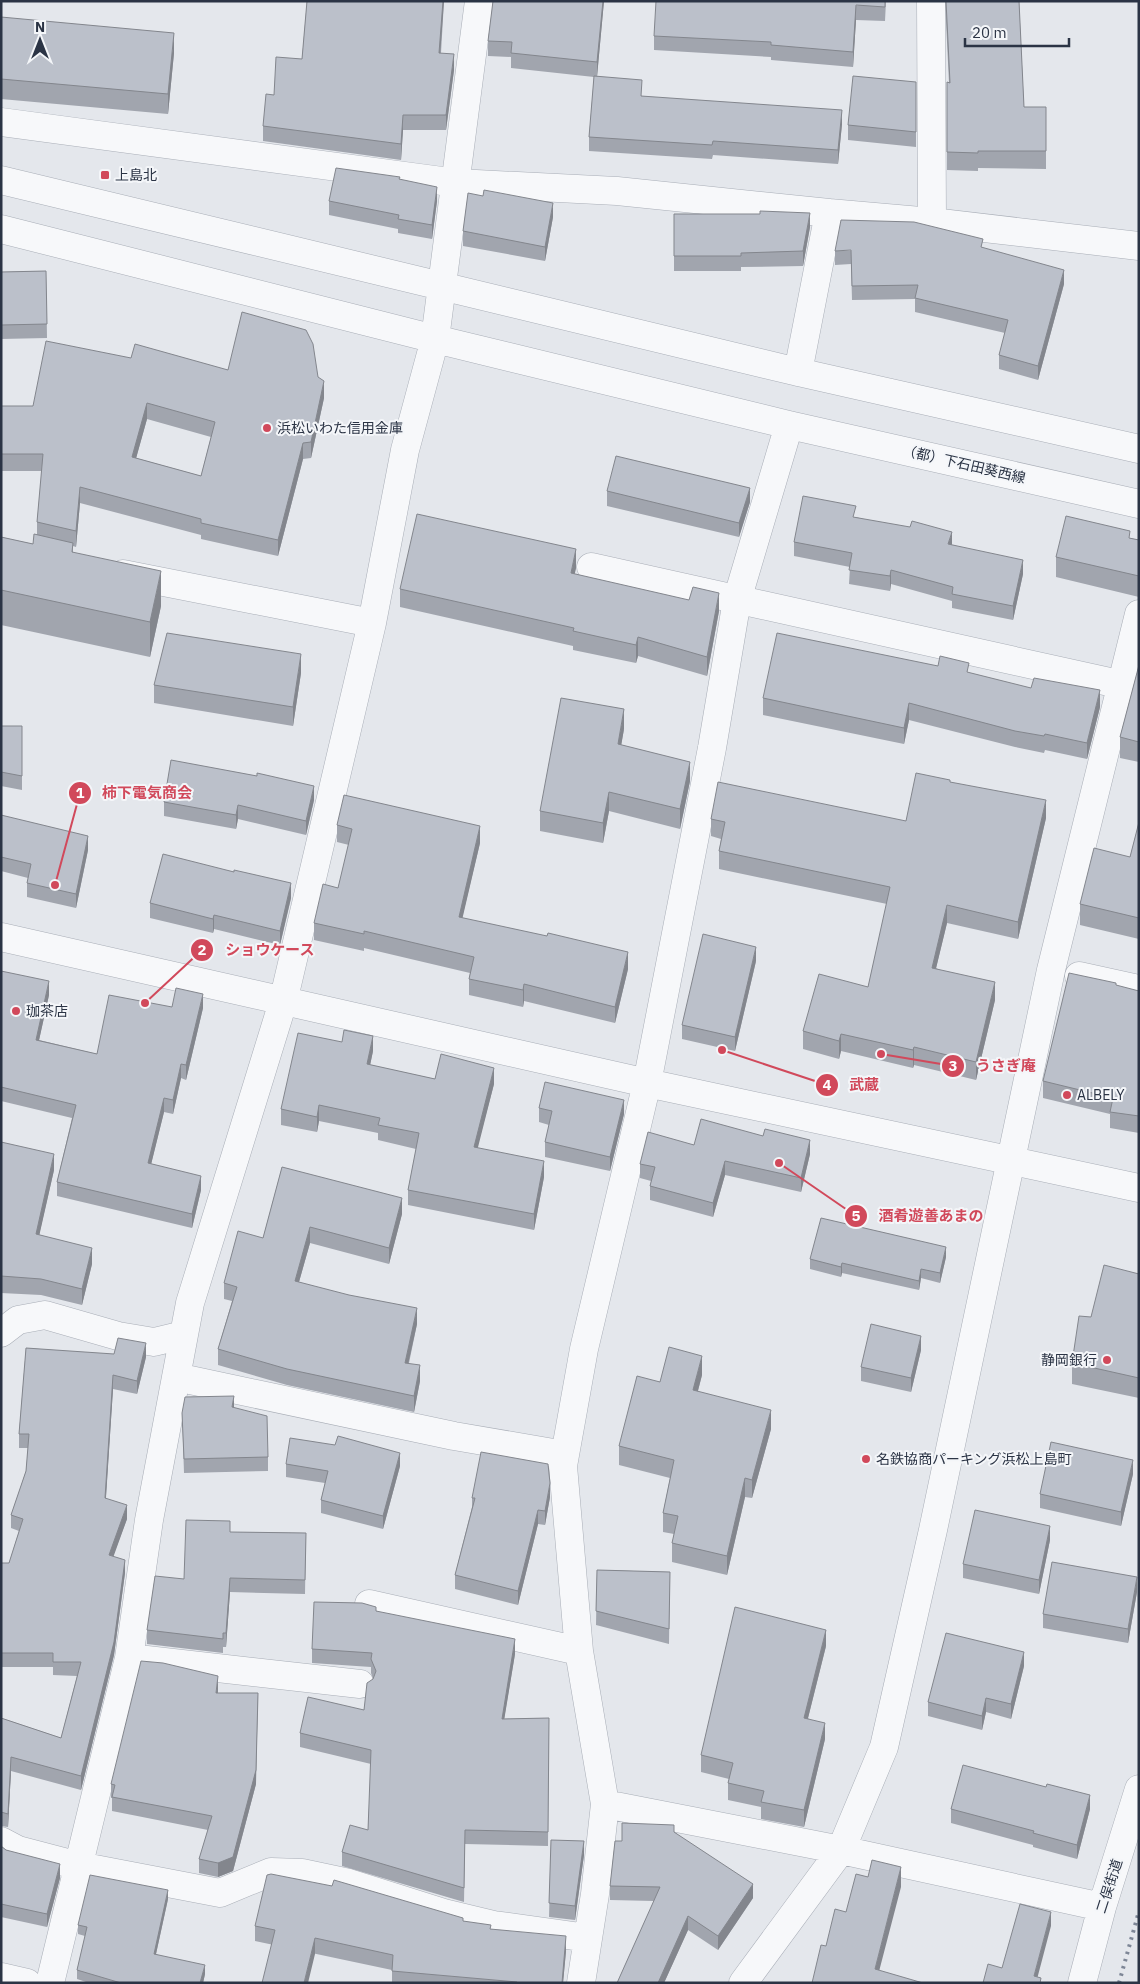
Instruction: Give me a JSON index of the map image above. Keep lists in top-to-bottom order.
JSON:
{
  "streets": {
    "street": ["（都）下石田葵西線", "二俣街道"]
  },
  "places": {
    "transit": ["上島北"],
    "other": [
      "浜松いわた信用金庫",
      "柿下電気商会",
      "ショウケース",
      "珈茶店",
      "武蔵",
      "うさぎ庵",
      "ALBELY",
      "酒肴遊善あまの",
      "静岡銀行",
      "名鉄協商パーキング浜松上島町"
    ]
  },
  "scale_bar": "20 m",
  "north": "top"
}
